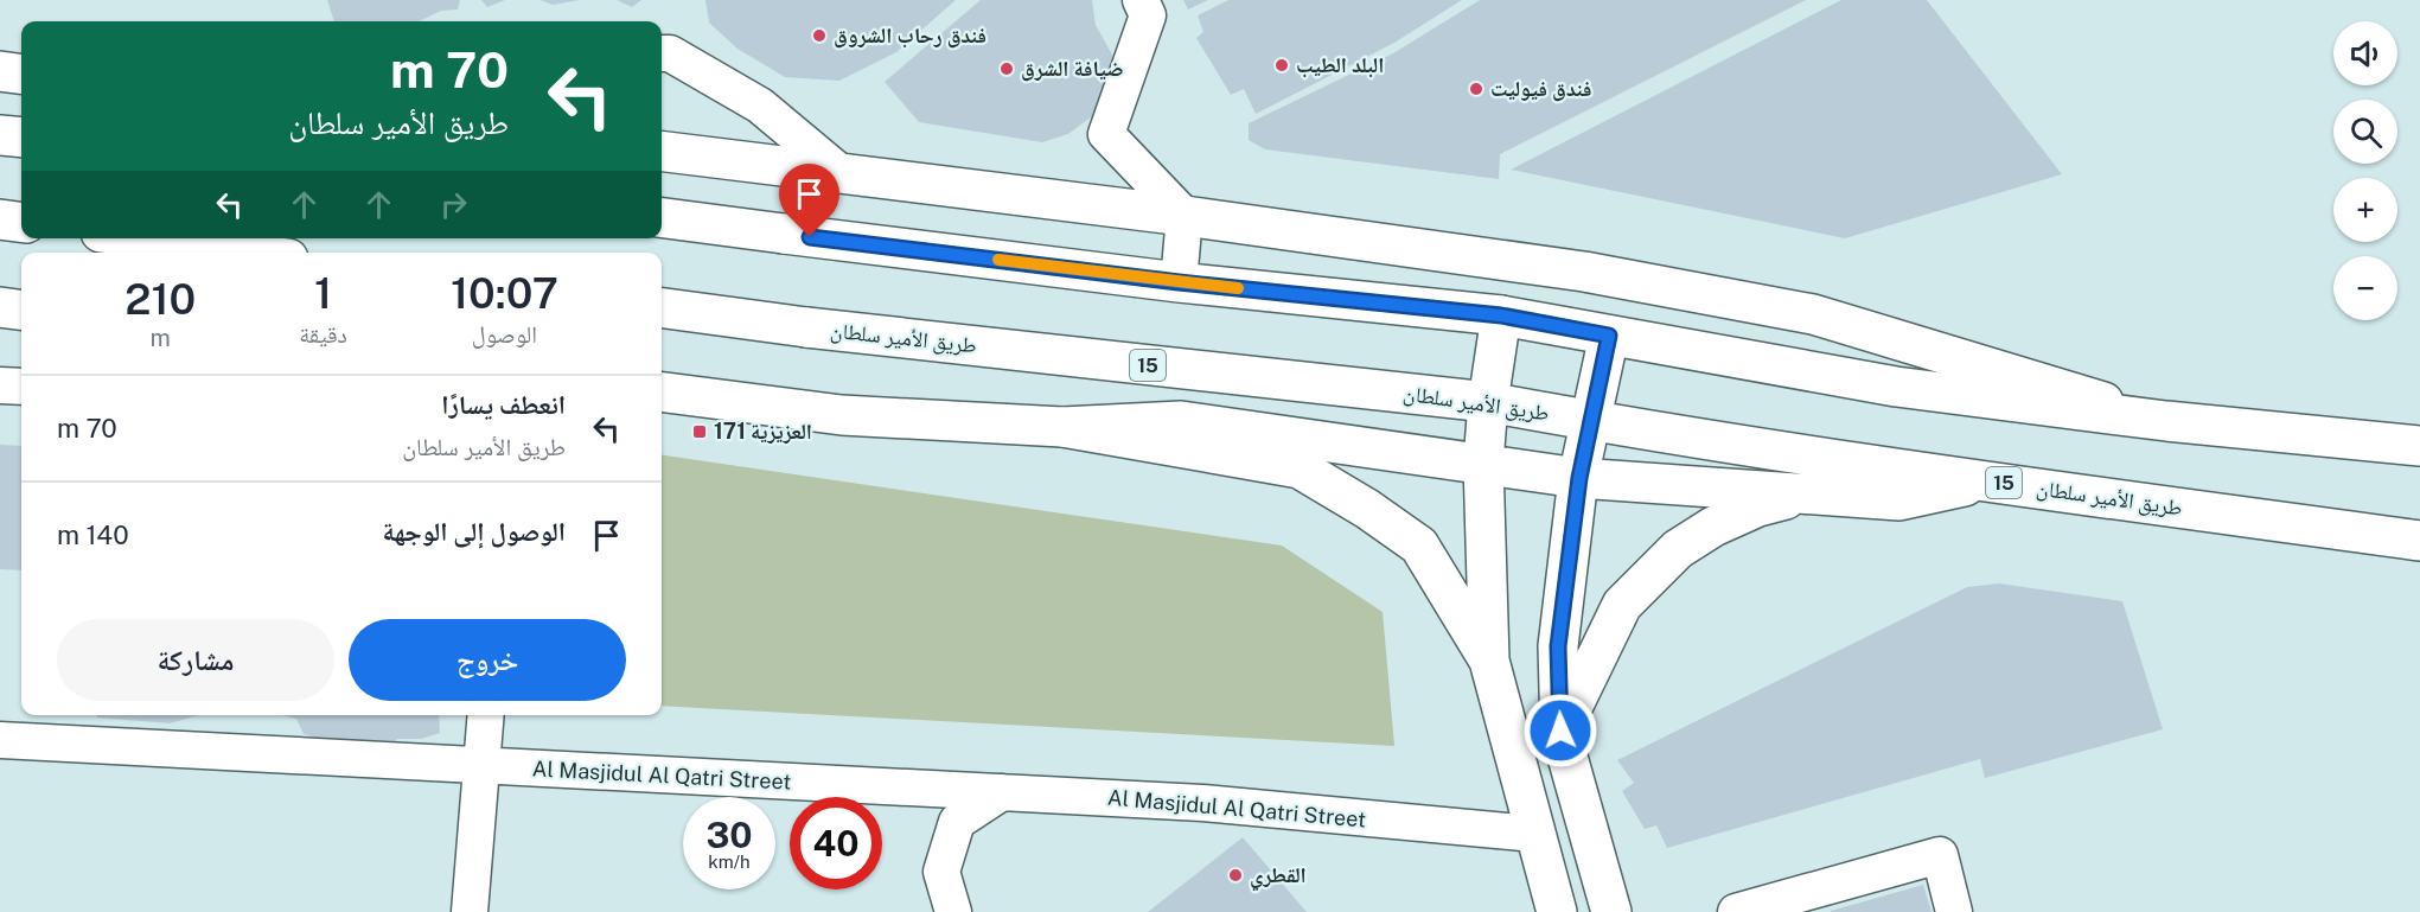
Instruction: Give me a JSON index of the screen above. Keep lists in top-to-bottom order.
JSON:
{
  "streets": {
    "main road": ["طريق الأمير سلطان", "15"],
    "street": ["Al Masjidul Al Qatri Street"]
  },
  "places": {
    "other": [
      "فندق رحاب الشروق",
      "البلد الطيب",
      "ضيافة الشرق",
      "فندق فيوليت",
      "القطري"
    ],
    "transit": ["العزيزية 171"]
  },
  "page": {
    "map_buttons": ["+", "−"],
    "turn": ["70 m", "طريق الأمير سلطان"],
    "eta": [
      "10:07",
      "الوصول",
      "1",
      "دقيقة",
      "210",
      "m"
    ],
    "list": [
      {
        "name": "انعطف يسارًا",
        "note": "طريق الأمير سلطان",
        "value": "70 m"
      },
      {
        "name": "الوصول إلى الوجهة",
        "value": "140 m"
      }
    ],
    "buttons": ["خروج", "مشاركة"],
    "speed": "30 km/h",
    "limit": "40"
  }
}
